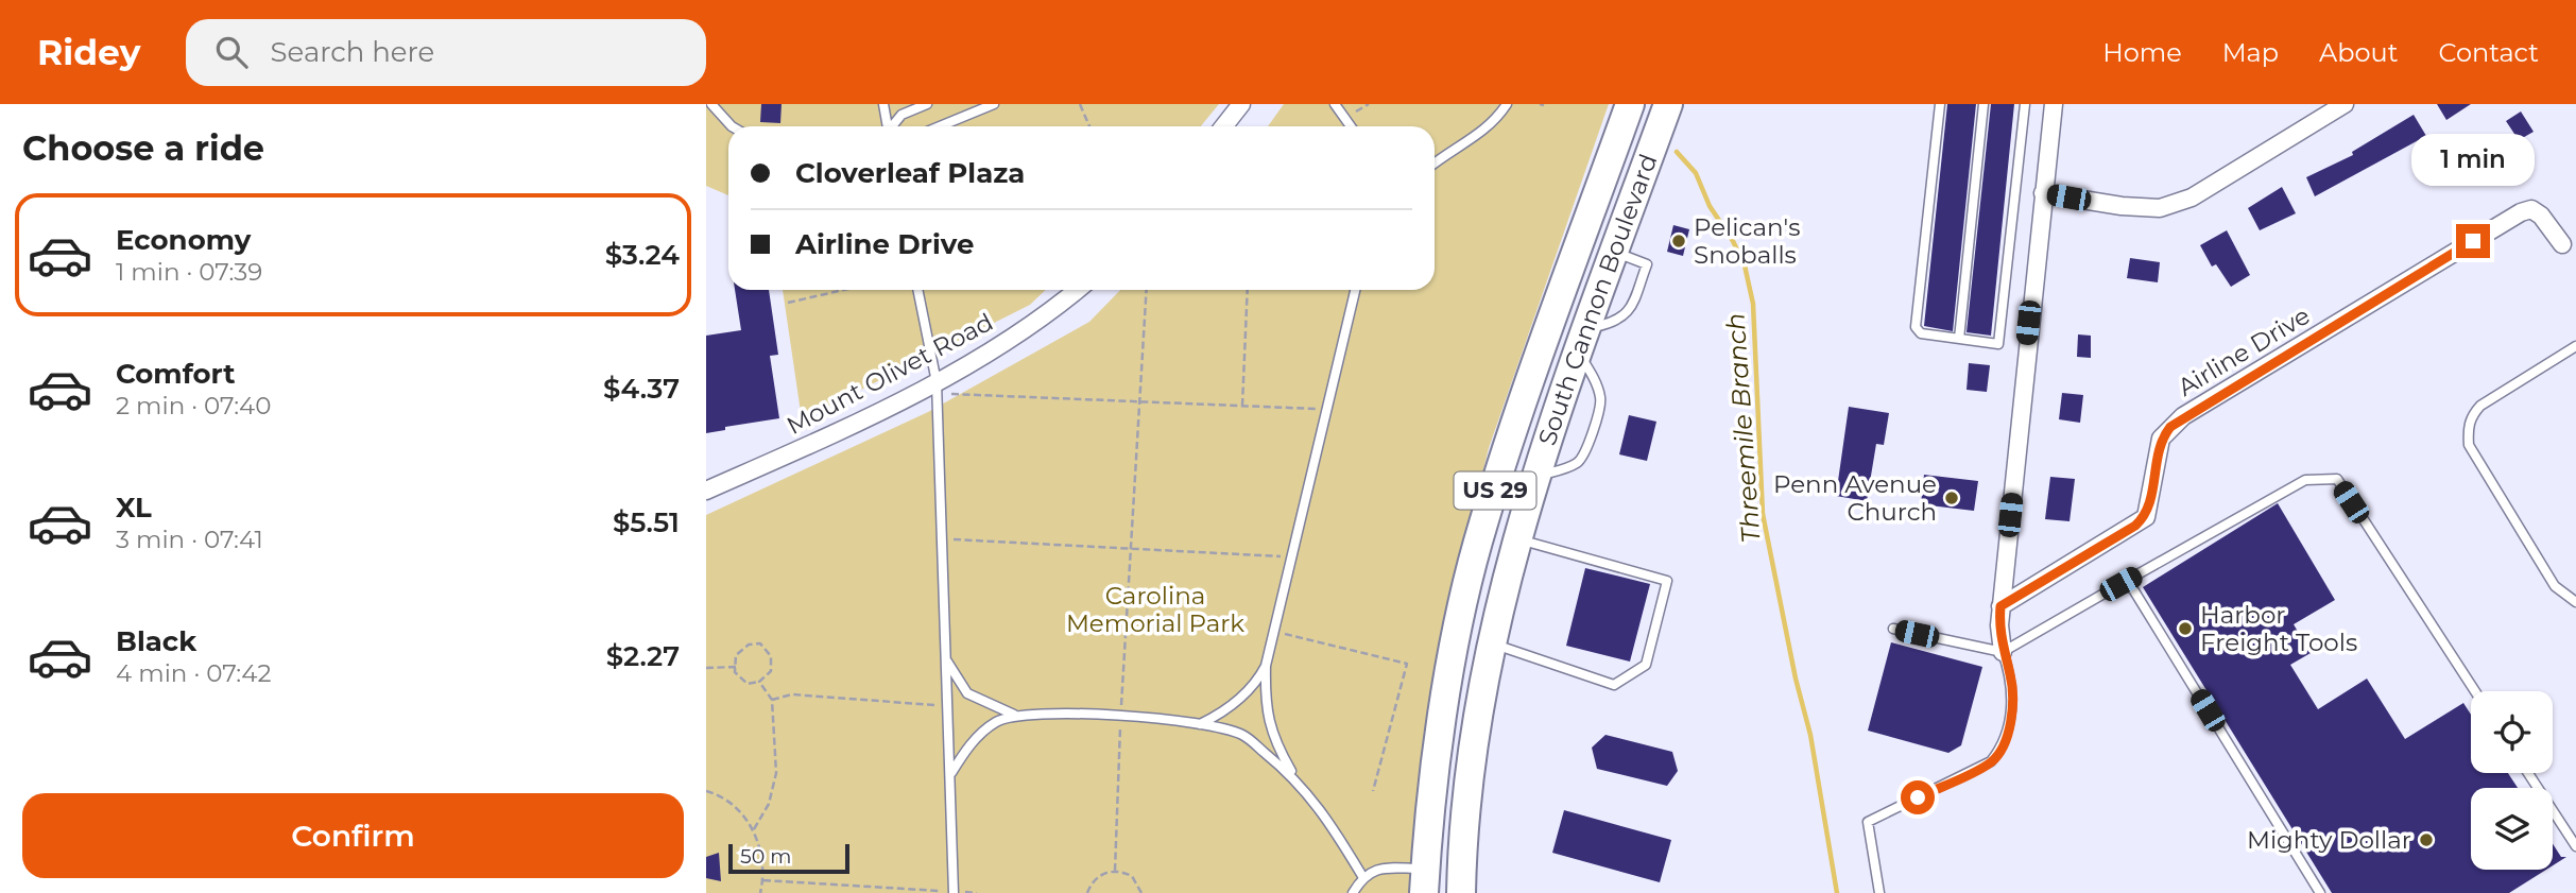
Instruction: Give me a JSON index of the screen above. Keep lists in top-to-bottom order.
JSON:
{
  "streets": {
    "main road": ["South Cannon Boulevard", "US 29"],
    "street": ["Airline Drive", "Mount Olivet Road"]
  },
  "water": ["Threemile Branch"],
  "parks": ["Carolina Memorial Park"],
  "places": [
    "Pelican's Snoballs",
    "Penn Avenue Church",
    "Harbor Freight Tools",
    "Mighty Dollar"
  ],
  "scale_bar": "50 m",
  "page": {
    "header": "Ridey",
    "search": "Search here",
    "nav": [
      "Home",
      "Map",
      "About",
      "Contact"
    ],
    "heading": "Choose a ride",
    "banner": ["Cloverleaf Plaza", "Airline Drive"],
    "bubble": "1 min",
    "list": [
      {
        "name": "Economy",
        "note": "1 min · 07:39",
        "value": "$3.24"
      },
      {
        "name": "Comfort",
        "note": "2 min · 07:40",
        "value": "$4.37"
      },
      {
        "name": "XL",
        "note": "3 min · 07:41",
        "value": "$5.51"
      },
      {
        "name": "Black",
        "note": "4 min · 07:42",
        "value": "$2.27"
      }
    ],
    "buttons": "Confirm",
    "scale": "50 m"
  }
}
